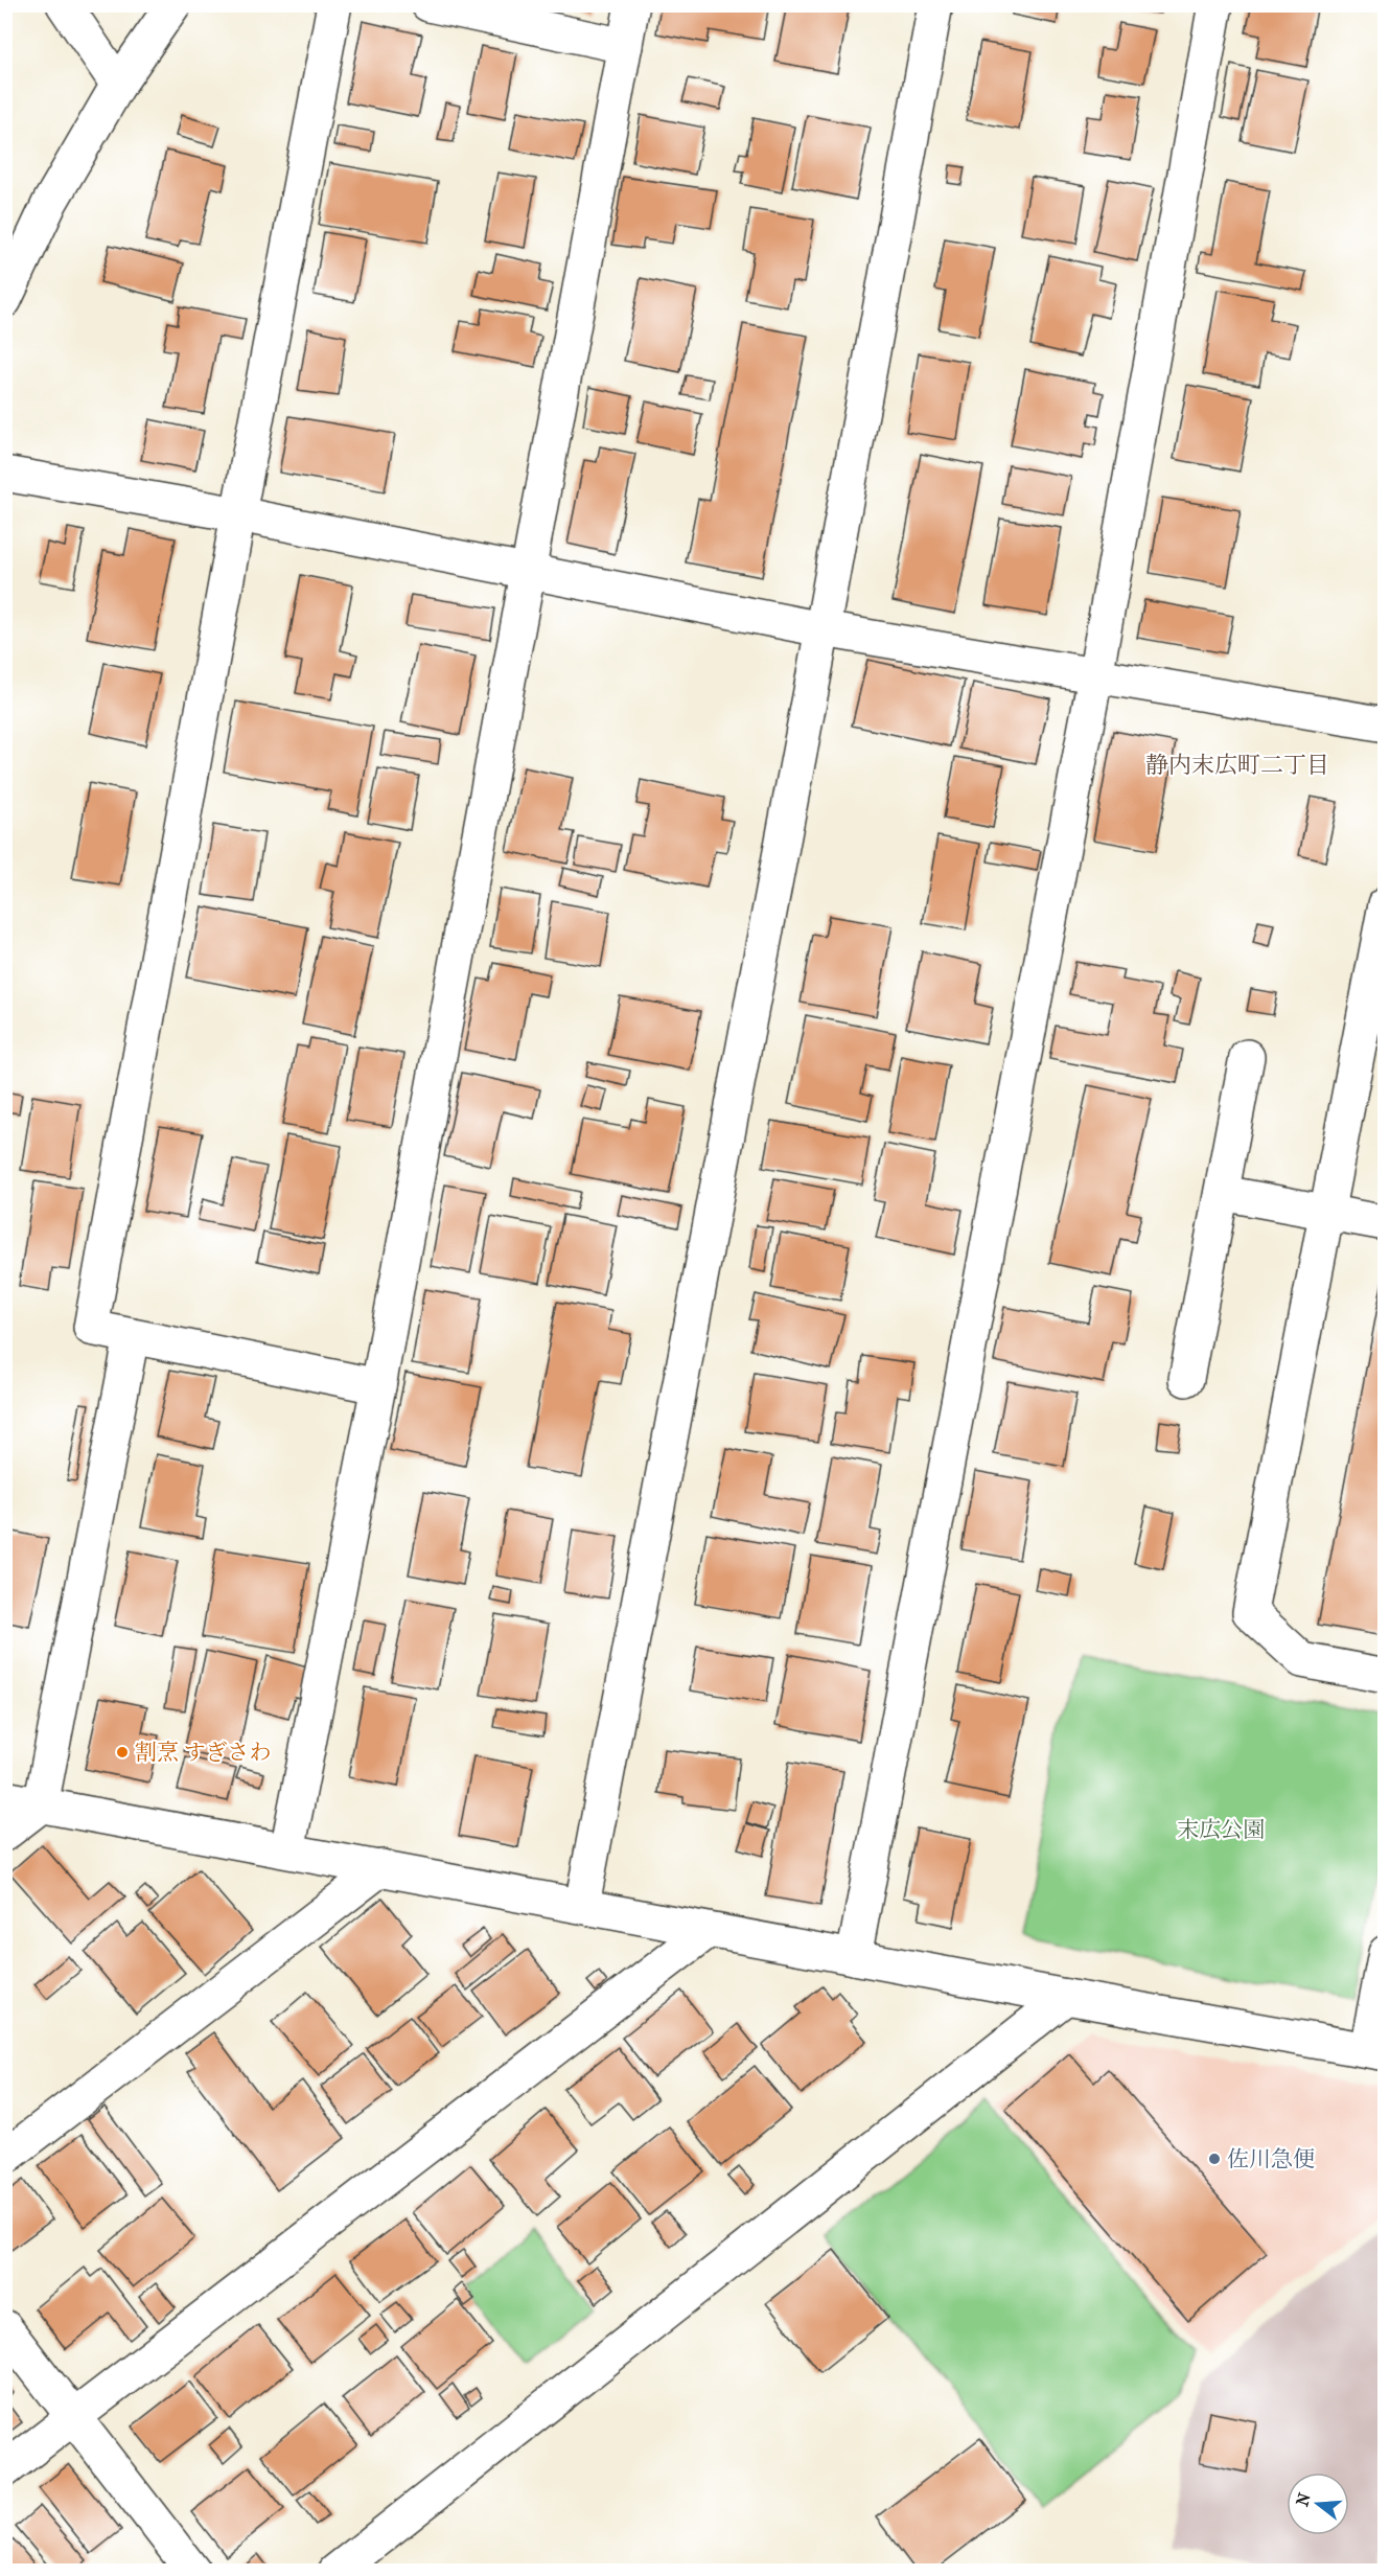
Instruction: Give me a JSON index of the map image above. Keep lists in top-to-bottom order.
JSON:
{
  "districts": ["静内末広町二丁目"],
  "parks": ["末広公園"],
  "places": ["割烹 すぎさわ", "佐川急便"],
  "north": "left"
}
